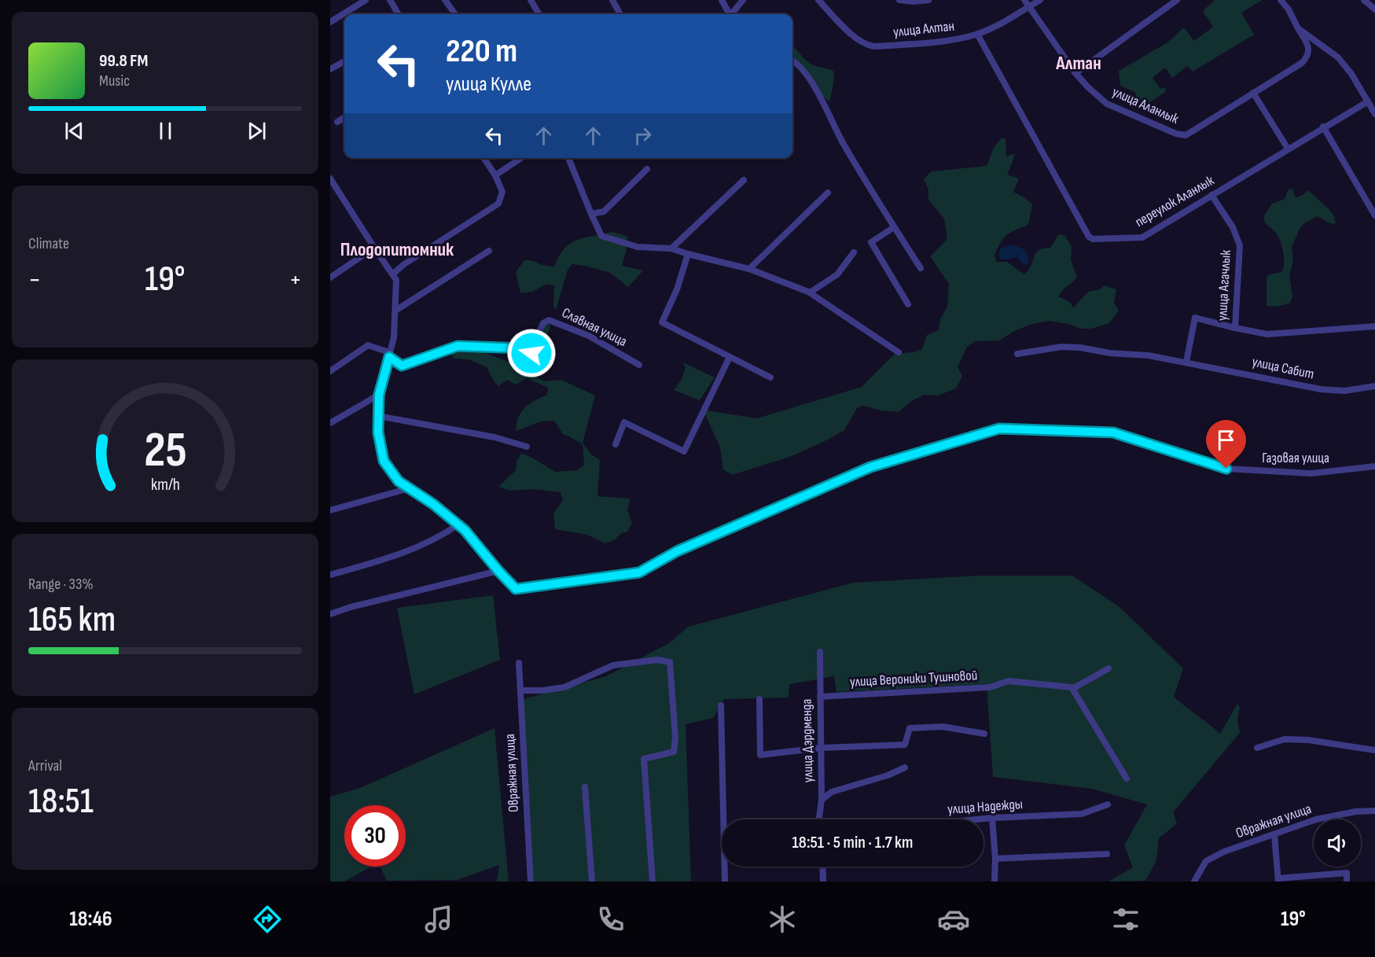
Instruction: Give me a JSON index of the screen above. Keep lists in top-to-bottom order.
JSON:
{
  "streets": {
    "street": [
      "улица Алтан",
      "улица Аланлык",
      "переулок Аланлык",
      "улица Агачлык",
      "Славная улица",
      "улица Сабит",
      "Газовая улица",
      "улица Вероники Тушновой",
      "улица Дэрдменда",
      "Овражная улица",
      "улица Надежды"
    ]
  },
  "crossings": [
    ["улица Алтан", "улица Аланлык"],
    ["улица Алтан", "переулок Аланлык"],
    ["переулок Аланлык", "улица Агачлык"],
    ["улица Вероники Тушновой", "улица Дэрдменда"]
  ],
  "districts": ["Алтан", "Плодопитомник"],
  "page": {
    "turn": ["220 m", "улица Кулле"],
    "song": ["99.8 FM", "Music"],
    "tile": [
      "Climate",
      ["Range · 33%", "165 km"],
      ["Arrival", "18:51"]
    ],
    "heat": ["−", "19°", "+"],
    "limit": "30",
    "trip": "18:51 · 5 min · 1.7 km",
    "tabs": ["18:46", "19°"],
    "gauge": ["25", "km/h"]
  }
}
